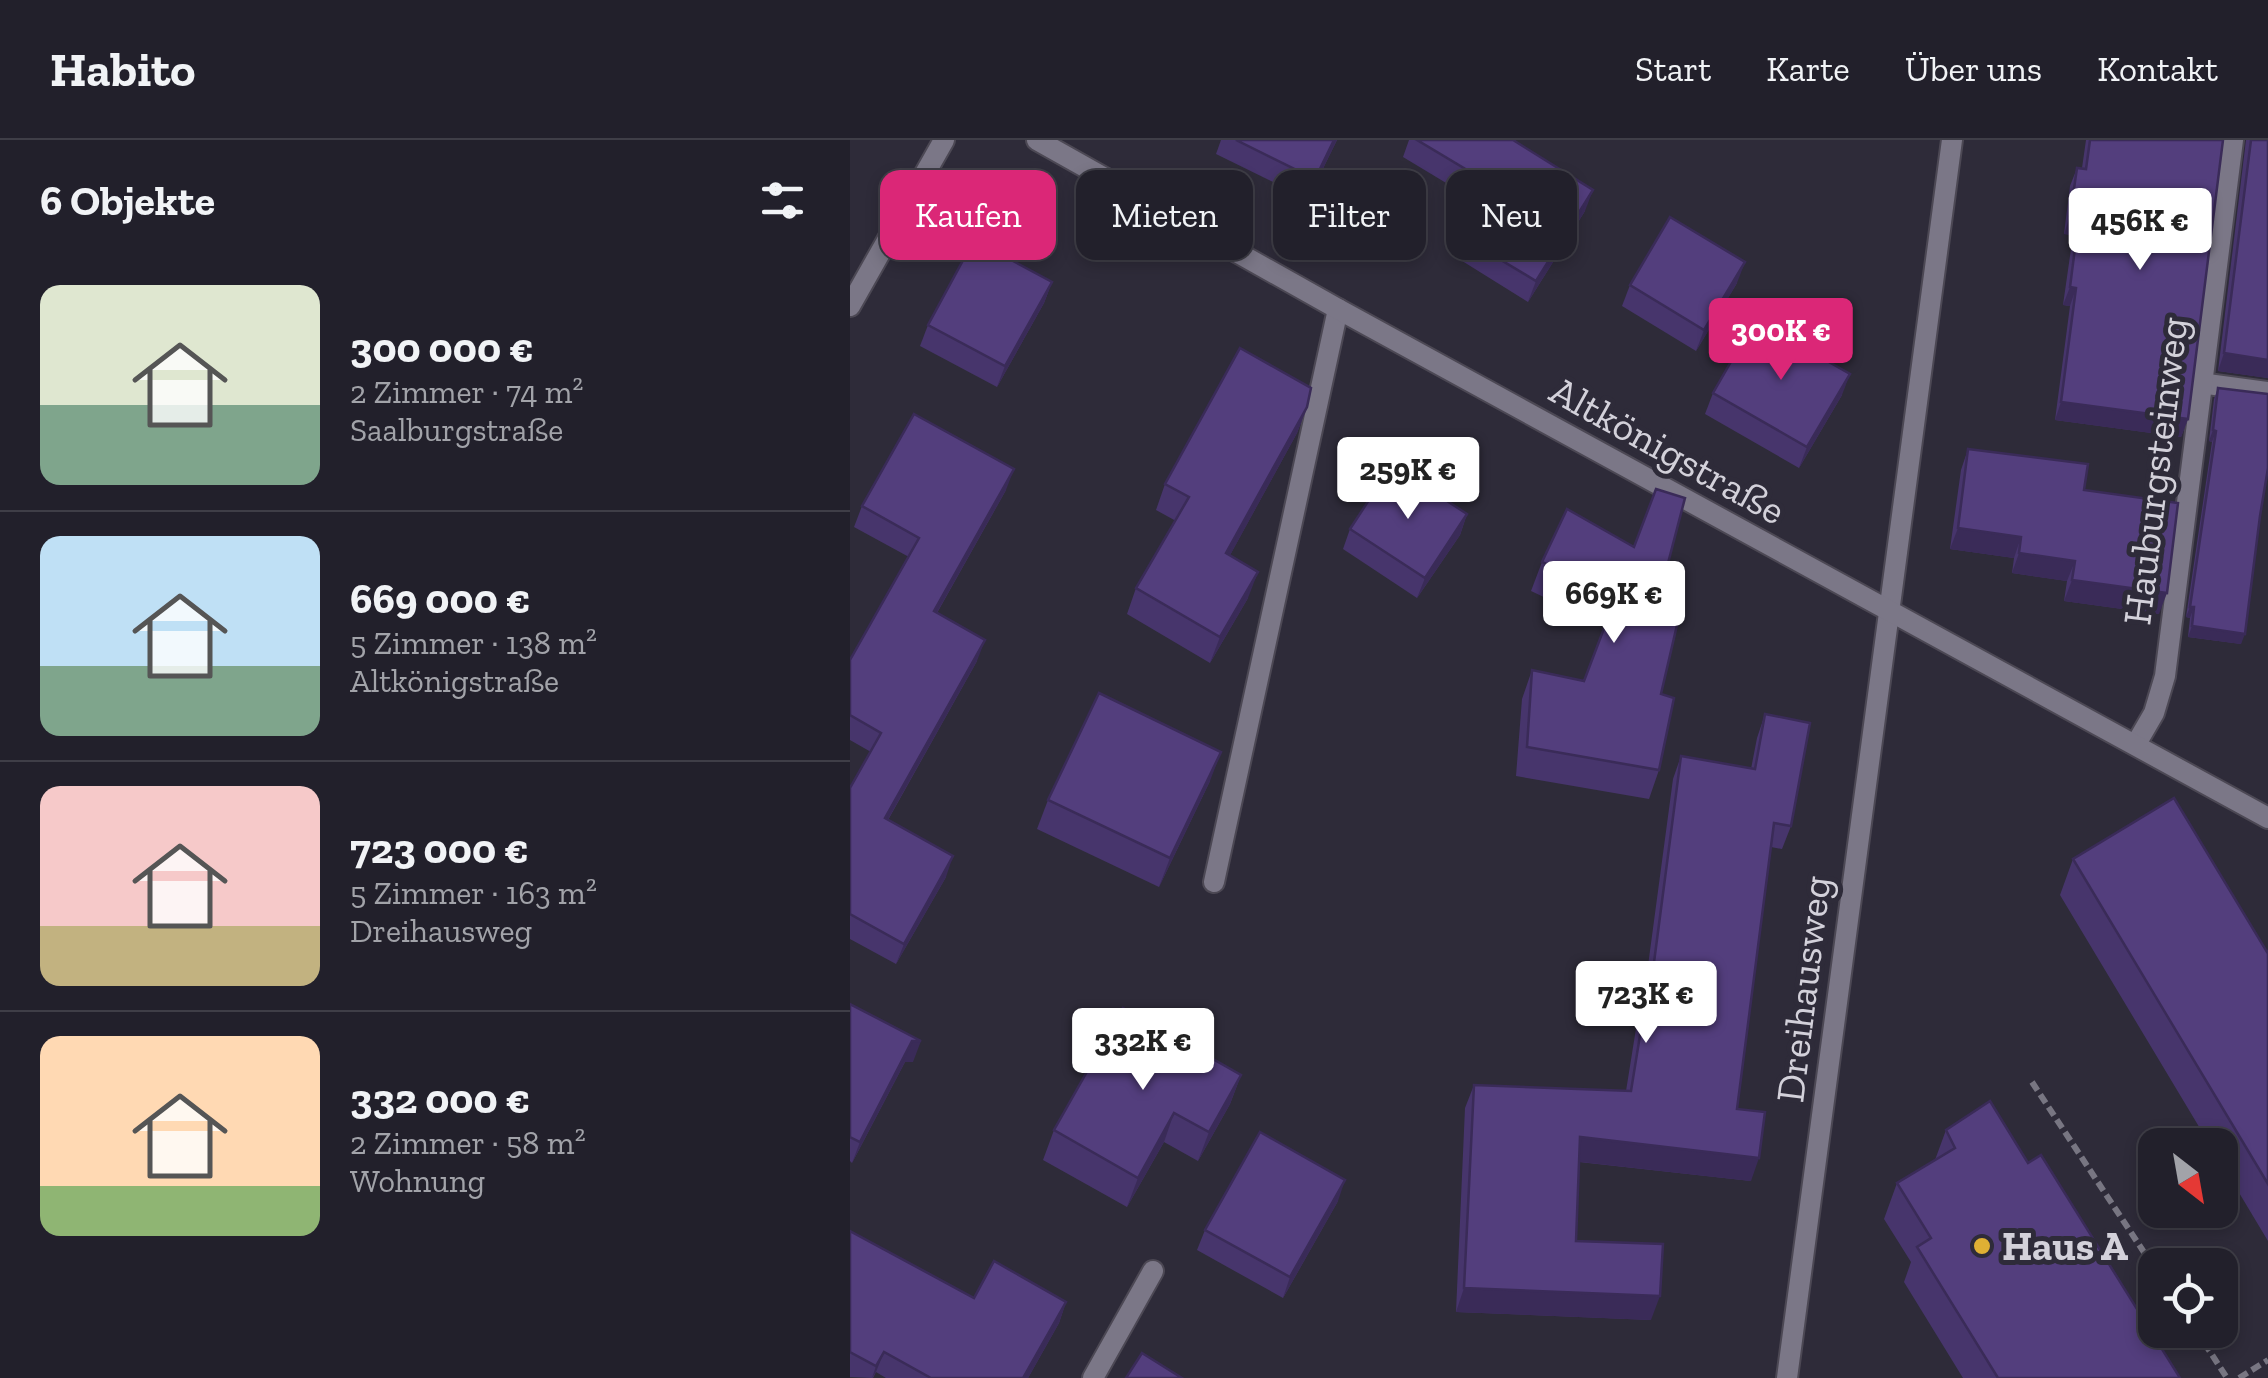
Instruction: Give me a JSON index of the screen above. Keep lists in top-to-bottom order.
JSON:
{
  "streets": {
    "street": ["Altkönigstraße", "Hauburgsteinweg", "Dreihausweg"]
  },
  "crossings": [
    ["Altkönigstraße", "Hauburgsteinweg"],
    ["Altkönigstraße", "Dreihausweg"]
  ],
  "places": ["Haus A"],
  "north": "bottom right",
  "page": {
    "header": "Habito",
    "nav": [
      "Start",
      "Karte",
      "Über uns",
      "Kontakt"
    ],
    "heading": "6 Objekte",
    "chip": [
      "Kaufen",
      "Mieten",
      "Filter",
      "Neu"
    ],
    "price": [
      "456K €",
      "300K €",
      "259K €",
      "669K €",
      "723K €",
      "332K €"
    ],
    "list": [
      {
        "name": "300 000 €",
        "note": "2 Zimmer · 74 m² · Saalburgstraße"
      },
      {
        "name": "669 000 €",
        "note": "5 Zimmer · 138 m² · Altkönigstraße"
      },
      {
        "name": "723 000 €",
        "note": "5 Zimmer · 163 m² · Dreihausweg"
      },
      {
        "name": "332 000 €",
        "note": "2 Zimmer · 58 m² · Wohnung"
      }
    ]
  }
}
